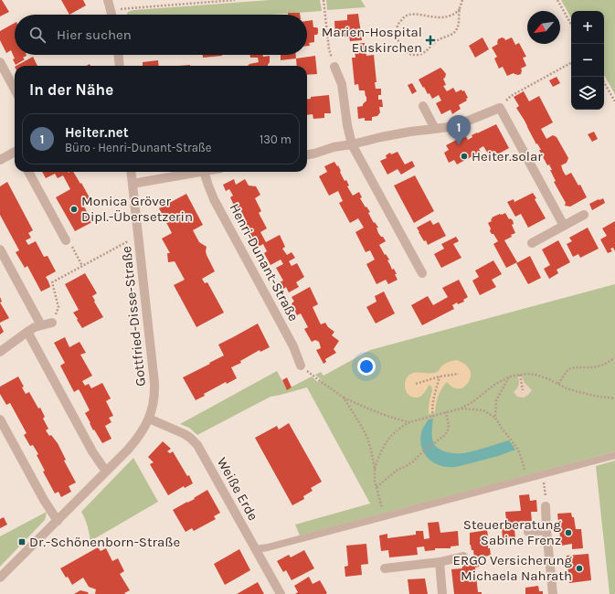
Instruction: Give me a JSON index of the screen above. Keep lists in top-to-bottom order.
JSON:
{
  "streets": {
    "street": ["Henri-Dunant-Straße", "Gottfried-Disse-Straße", "Weiße Erde"]
  },
  "crossings": [
    ["Gottfried-Disse-Straße", "Weiße Erde"]
  ],
  "places": {
    "health": ["Marien-Hospital Euskirchen"],
    "other": [
      "Heiter.solar",
      "Monica Gröver Dipl.-Übersetzerin",
      "Steuerberatung Sabine Frenz",
      "ERGO Versicherung Michaela Nahrath"
    ],
    "transit": ["Dr.-Schönenborn-Straße"]
  },
  "north": "bottom left",
  "page": {
    "map_buttons": ["+", "−"],
    "search": "Hier suchen",
    "heading": "In der Nähe",
    "list": [
      {
        "mark": "1",
        "name": "Heiter.net",
        "note": "Büro · Henri-Dunant-Straße",
        "value": "130 m"
      }
    ],
    "pins": "1"
  }
}
